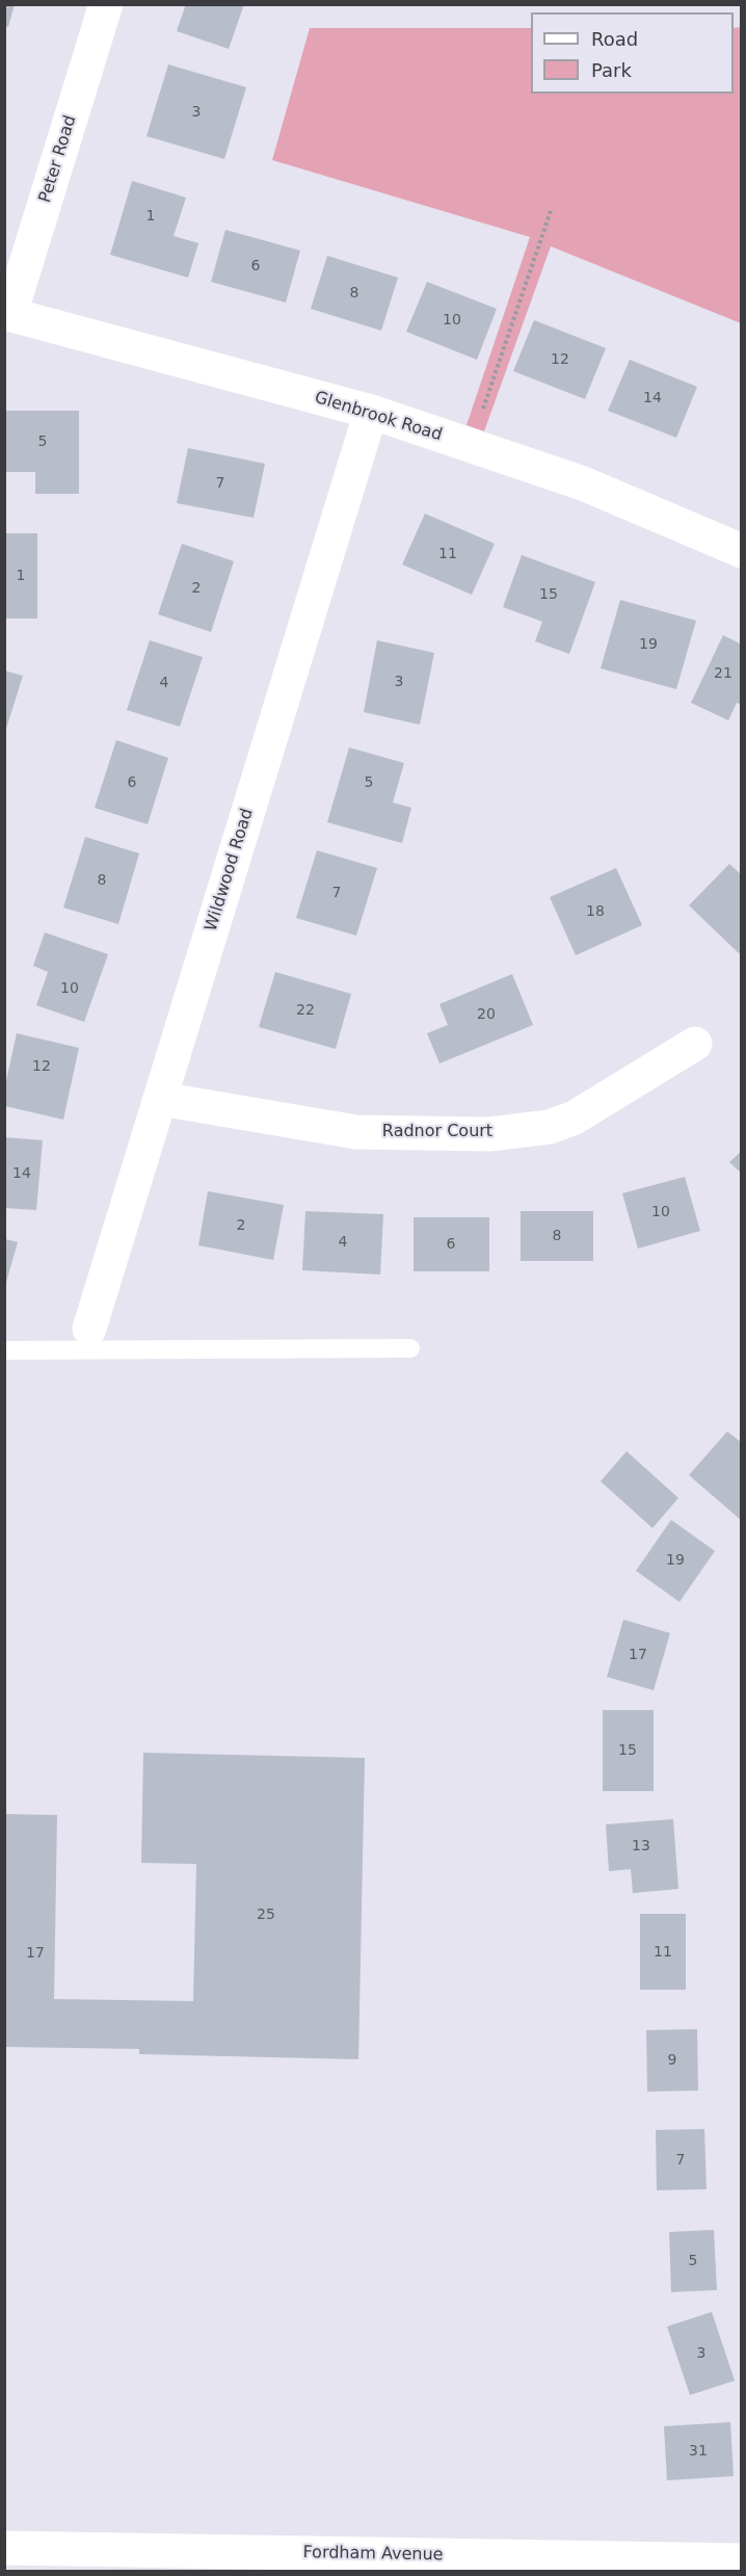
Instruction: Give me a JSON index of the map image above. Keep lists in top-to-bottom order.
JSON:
{
  "streets": {
    "street": [
      "Peter Road",
      "Glenbrook Road",
      "Wildwood Road",
      "Radnor Court",
      "Fordham Avenue"
    ]
  },
  "crossings": [
    ["Peter Road", "Glenbrook Road"],
    ["Glenbrook Road", "Wildwood Road"],
    ["Wildwood Road", "Radnor Court"]
  ],
  "house_numbers": [
    "3",
    "1",
    "6",
    "8",
    "10",
    "12",
    "14",
    "5",
    "7",
    "11",
    "1",
    "2",
    "15",
    "19",
    "21",
    "3",
    "4",
    "6",
    "5",
    "8",
    "7",
    "18",
    "10",
    "22",
    "20",
    "12",
    "14",
    "10",
    "2",
    "8",
    "4",
    "6",
    "19",
    "17",
    "15",
    "13",
    "25",
    "11",
    "17",
    "9",
    "7",
    "5",
    "3",
    "31"
  ],
  "legend": ["Road", "Park"]
}
